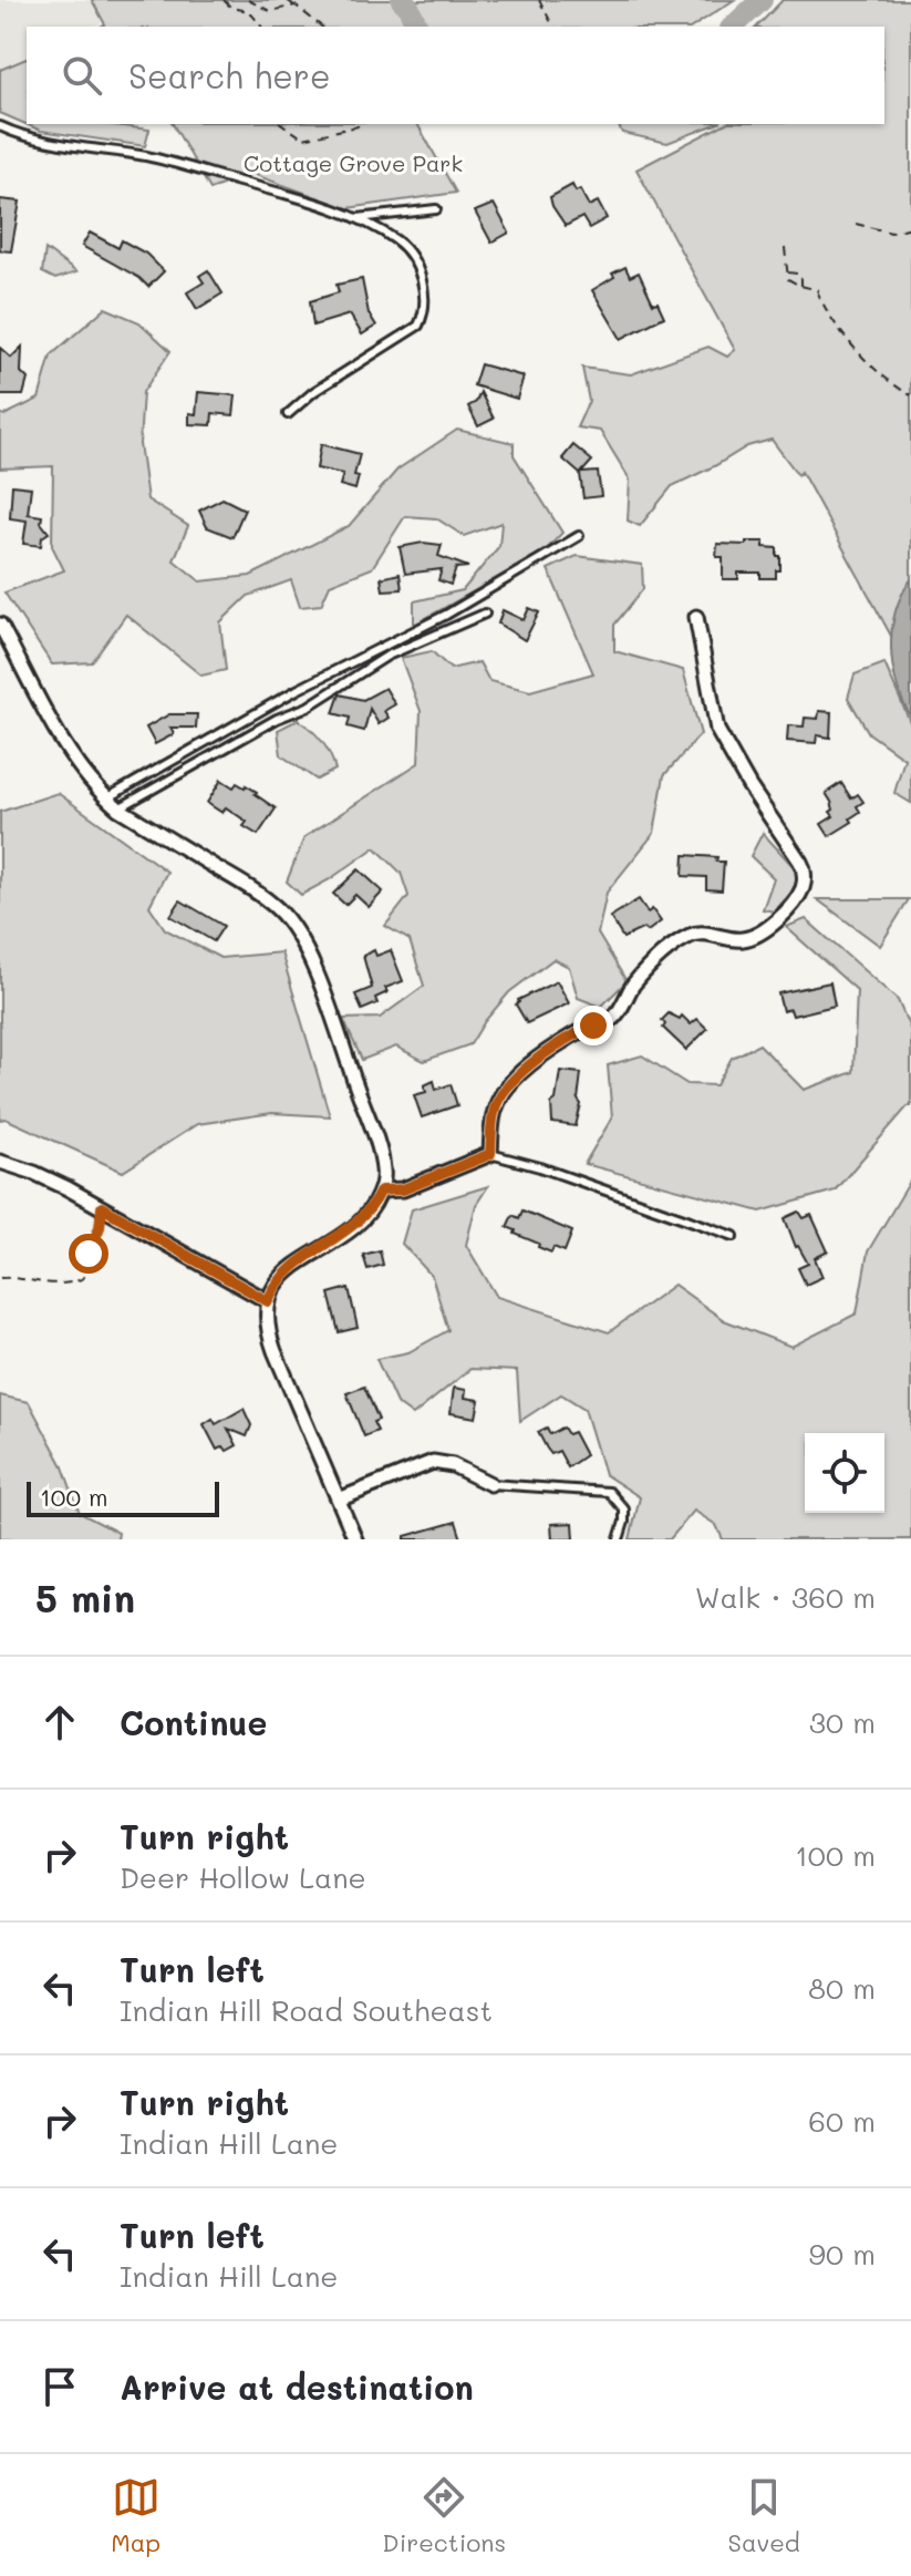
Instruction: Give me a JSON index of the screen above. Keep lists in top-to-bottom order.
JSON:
{
  "parks": ["Cottage Grove Park"],
  "scale_bar": "100 m",
  "page": {
    "search": "Search here",
    "scale": "100 m",
    "heading": ["5 min", "Walk · 360 m"],
    "list": [
      ["Continue", "30 m"],
      ["Turn right", "Deer Hollow Lane", "100 m"],
      ["Turn left", "Indian Hill Road Southeast", "80 m"],
      ["Turn right", "Indian Hill Lane", "60 m"],
      ["Turn left", "Indian Hill Lane", "90 m"],
      "Arrive at destination"
    ],
    "nav": ["Map", "Directions", "Saved"]
  }
}
